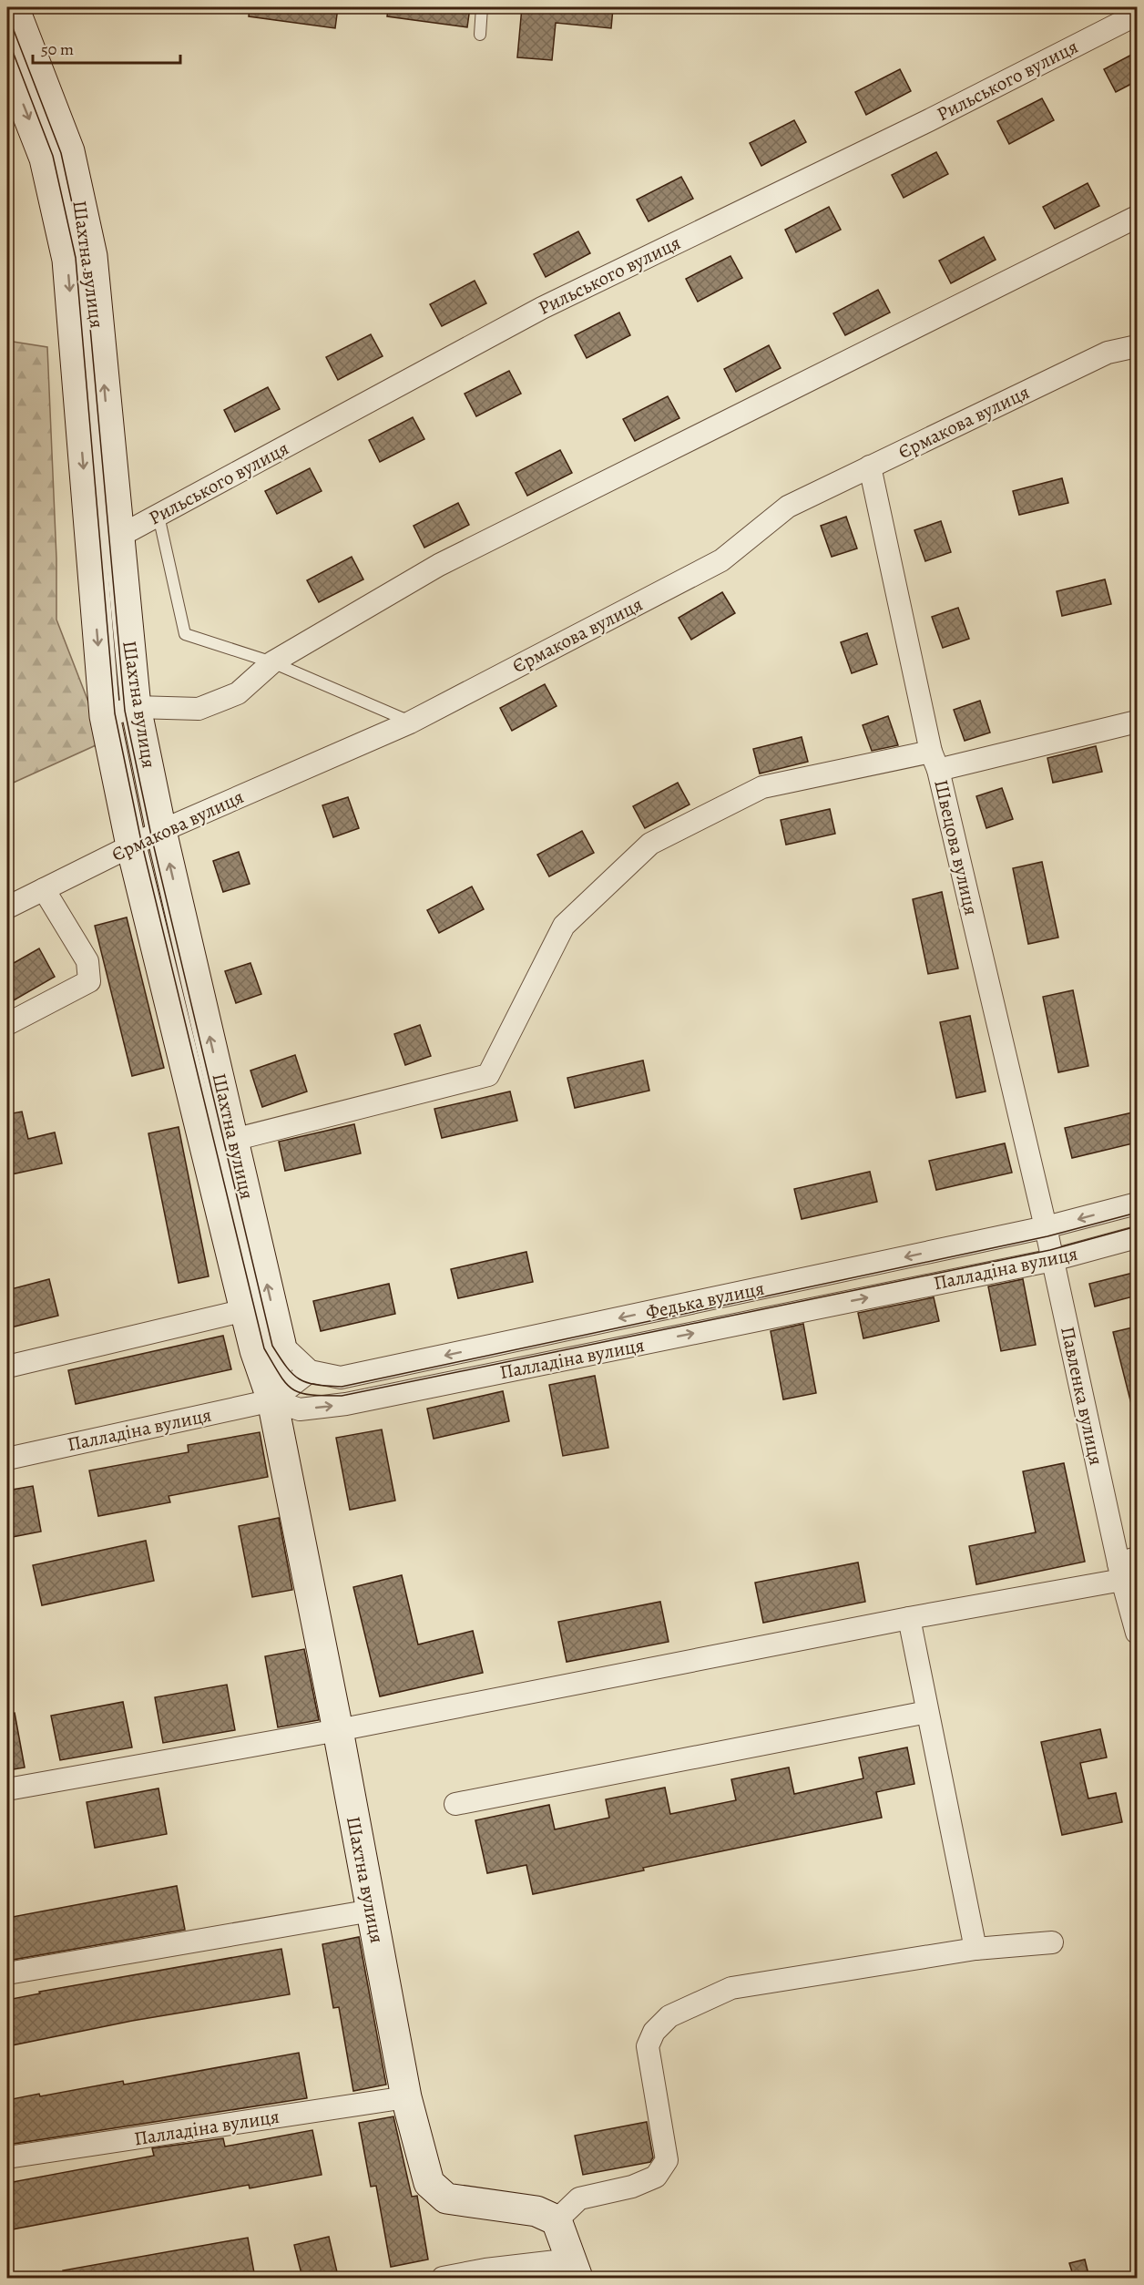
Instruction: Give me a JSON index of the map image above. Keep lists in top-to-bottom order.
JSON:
{
  "streets": {
    "main road": ["Шахтна вулиця"],
    "street": [
      "Рильського вулиця",
      "Єрмакова вулиця",
      "Швецова вулиця",
      "Палладіна вулиця",
      "Федька вулиця",
      "Павленка вулиця"
    ]
  },
  "crossings": [
    ["Рильського вулиця", "Шахтна вулиця"],
    ["Шахтна вулиця", "Єрмакова вулиця"],
    ["Шахтна вулиця", "Палладіна вулиця"],
    ["Єрмакова вулиця", "Швецова вулиця"],
    ["Швецова вулиця", "Федька вулиця"],
    ["Швецова вулиця", "Павленка вулиця"],
    ["Палладіна вулиця", "Павленка вулиця"],
    ["Федька вулиця", "Павленка вулиця"]
  ],
  "one_way": ["Палладіна вулиця", "Федька вулиця"],
  "scale_bar": "50 m"
}
